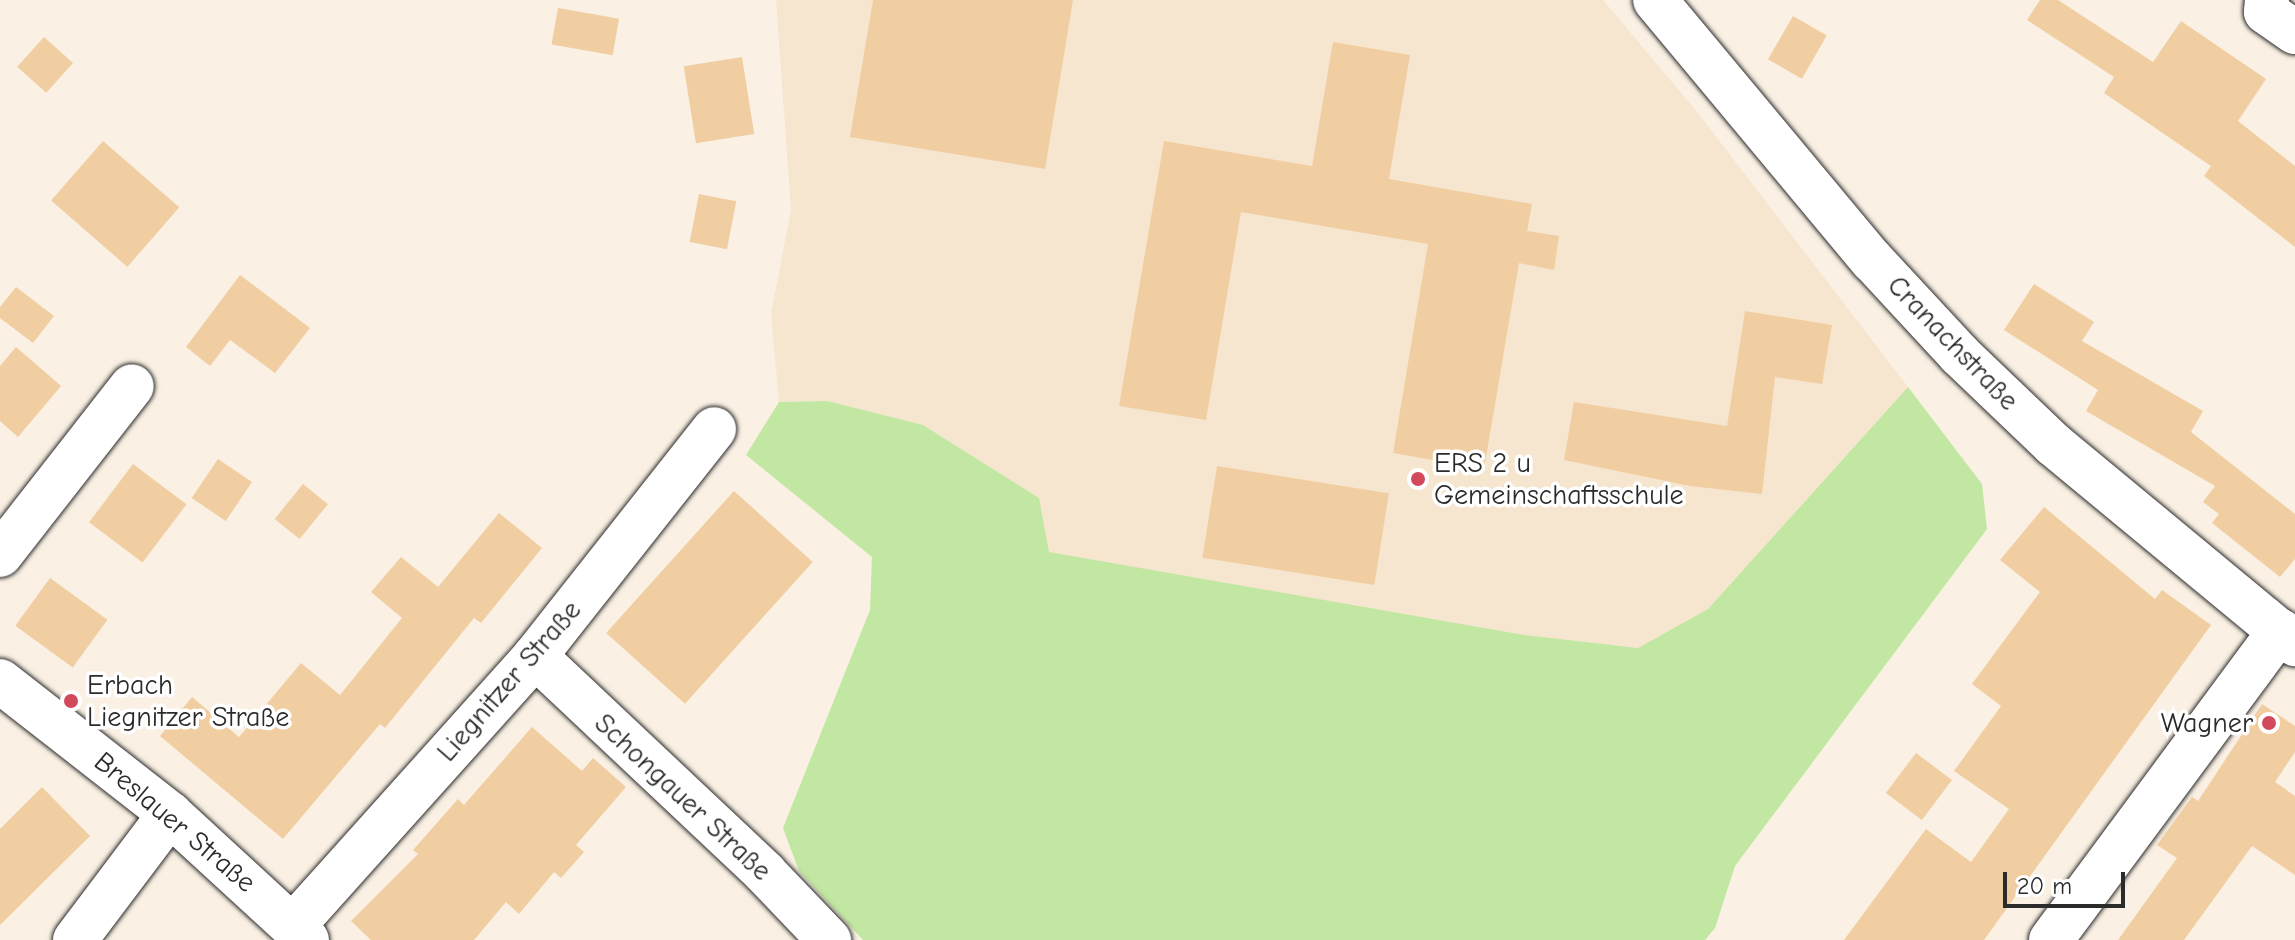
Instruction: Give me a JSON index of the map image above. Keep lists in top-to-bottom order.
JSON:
{
  "streets": {
    "street": [
      "Cranachstraße",
      "Liegnitzer Straße",
      "Schongauer Straße",
      "Breslauer Straße"
    ]
  },
  "crossings": [
    ["Liegnitzer Straße", "Schongauer Straße"],
    ["Liegnitzer Straße", "Breslauer Straße"]
  ],
  "places": ["ERS 2 u Gemeinschaftsschule", "Erbach Liegnitzer Straße", "Wagner"],
  "scale_bar": "20 m"
}
